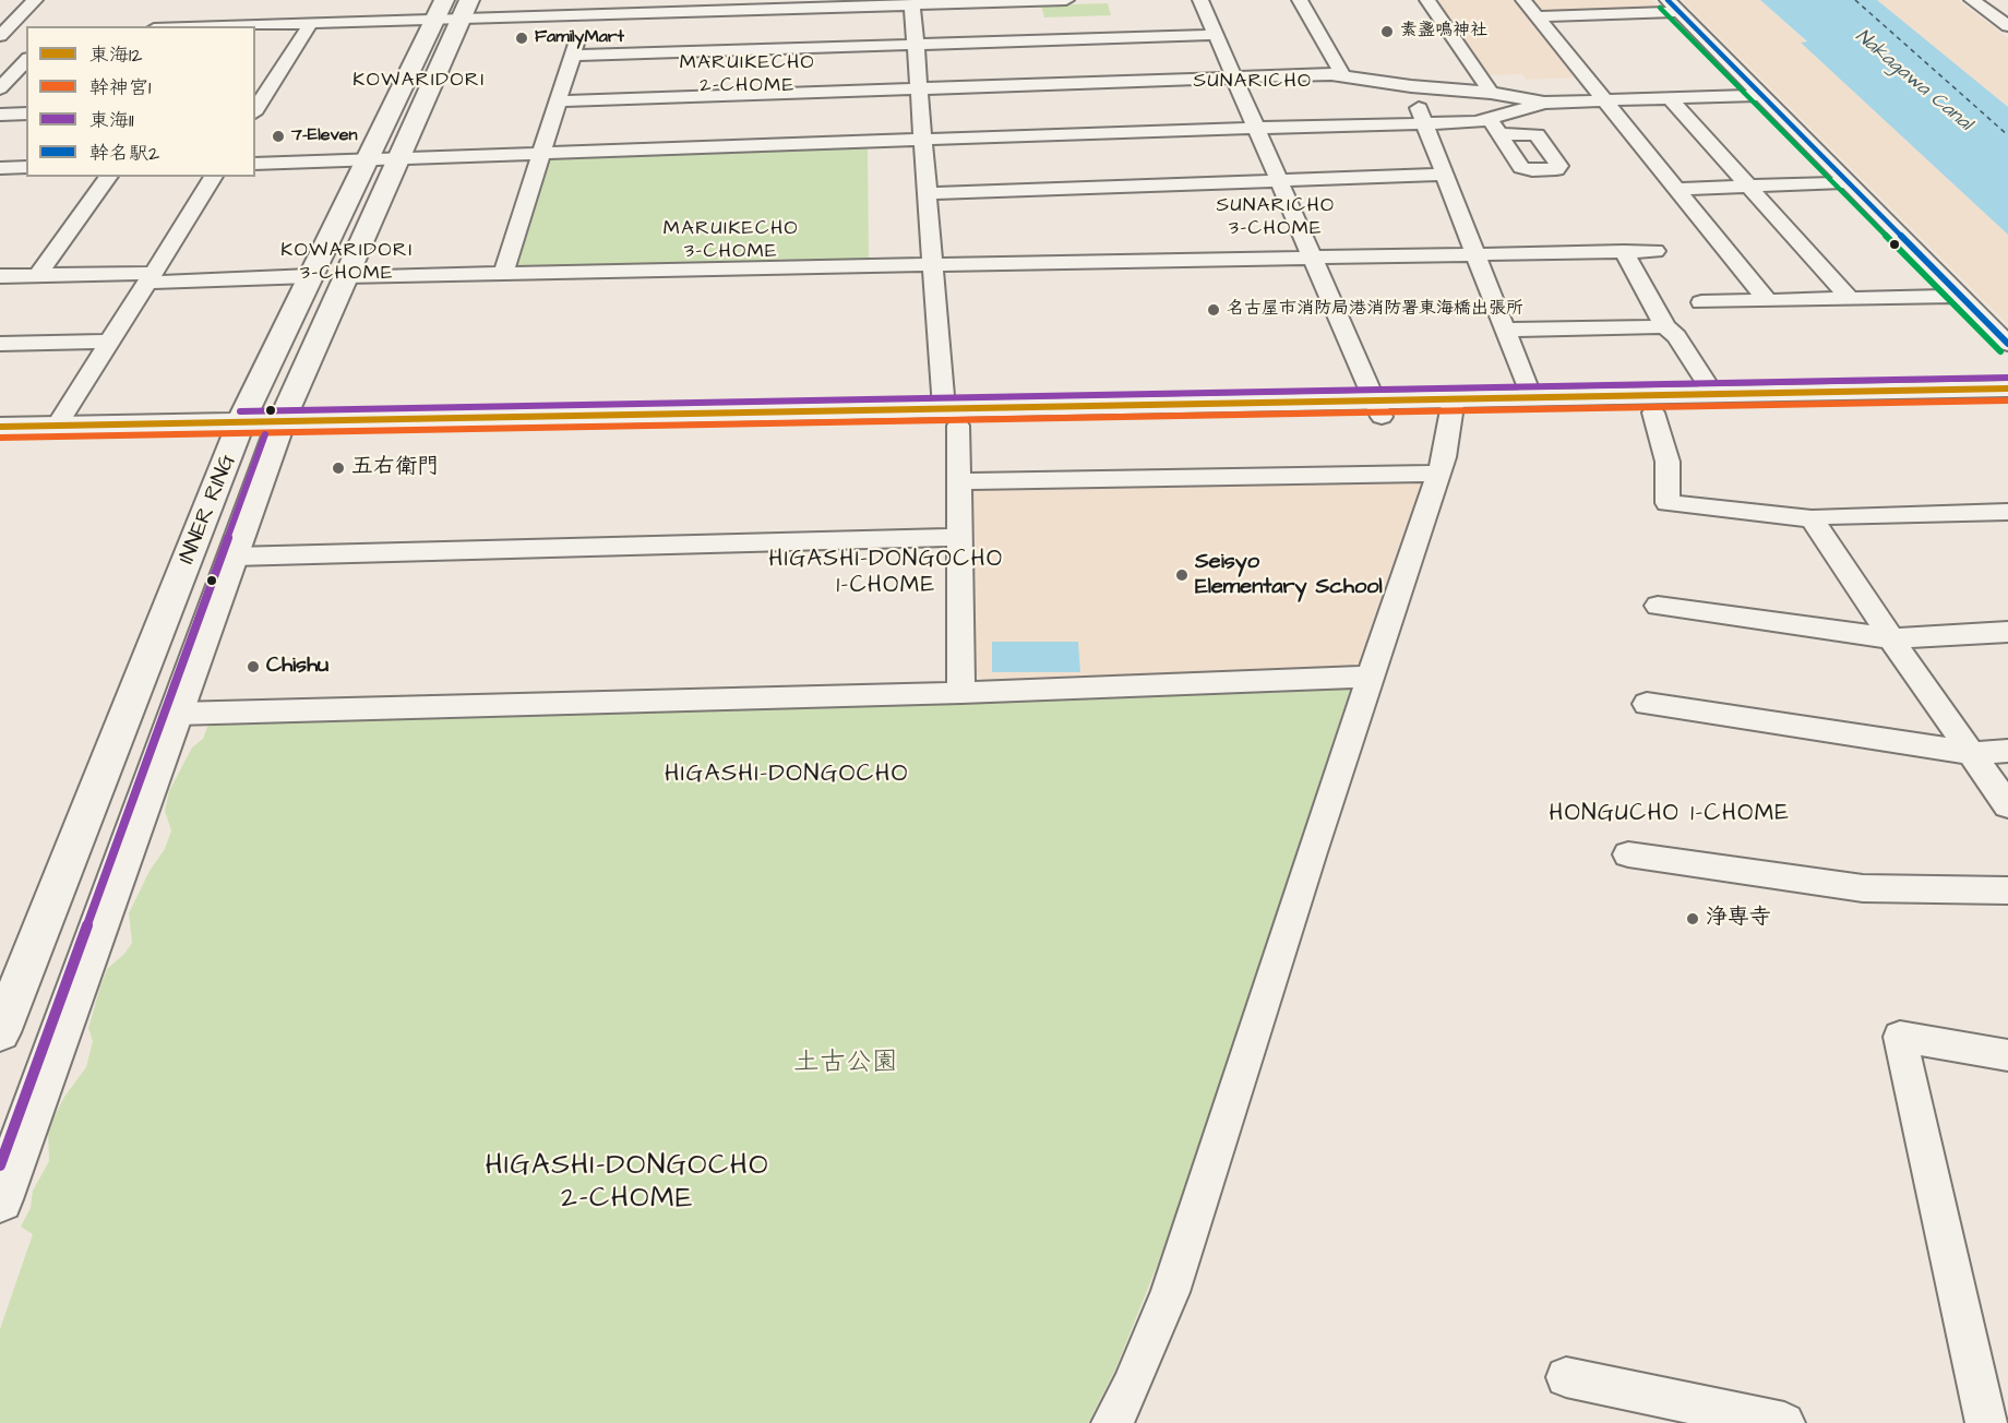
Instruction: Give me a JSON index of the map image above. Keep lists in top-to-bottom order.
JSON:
{
  "streets": {
    "main road": ["INNER RING"]
  },
  "districts": [
    "MARUIKECHO 2-CHOME",
    "KOWARIDORI",
    "SUNARICHO",
    "SUNARICHO 3-CHOME",
    "MARUIKECHO 3-CHOME",
    "KOWARIDORI 3-CHOME",
    "HIGASHI-DONGOCHO 1-CHOME",
    "HIGASHI-DONGOCHO",
    "HONGUCHO 1-CHOME",
    "HIGASHI-DONGOCHO 2-CHOME"
  ],
  "water": ["Nakagawa Canal"],
  "parks": ["土古公園"],
  "places": [
    "素盞鳴神社",
    "FamilyMart",
    "7-Eleven",
    "名古屋市消防局港消防署東海橋出張所",
    "五右衛門",
    "Seisyo Elementary School",
    "Chishu",
    "浄専寺"
  ],
  "lines": [
    "transit line 幹名駅2",
    "transit line 東海11",
    "transit line 東海12",
    "transit line 幹神宮1"
  ],
  "legend": [
    "東海12",
    "幹神宮1",
    "東海11",
    "幹名駅2"
  ]
}
